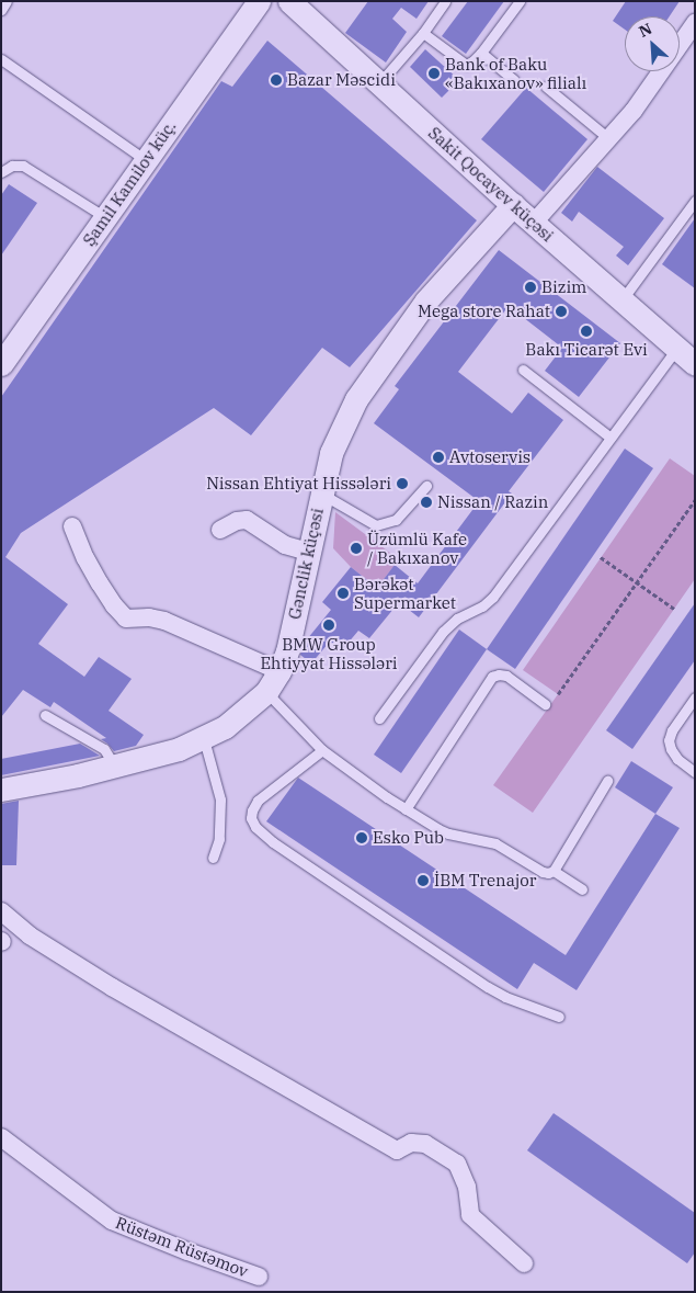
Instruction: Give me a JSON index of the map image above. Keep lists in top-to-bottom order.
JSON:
{
  "streets": {
    "street": [
      "Şamil Kamilov küç.",
      "Sakit Qocayev küçəsi",
      "Gənclik küçəsi",
      "Rüstəm Rüstəmov"
    ]
  },
  "crossings": [
    ["Sakit Qocayev küçəsi", "Gənclik küçəsi"]
  ],
  "places": [
    "Bank of Baku «Bakıxanov» filialı",
    "Bazar Məscidi",
    "Bizim",
    "Mega store Rahat",
    "Bakı Ticarət Evi",
    "Avtoservis",
    "Nissan Ehtiyat Hissələri",
    "Nissan / Razin",
    "Üzümlü Kafe / Bakıxanov",
    "Bərəkət Supermarket",
    "BMW Group Ehtiyyat Hissələri",
    "Esko Pub",
    "İBM Trenajor"
  ],
  "north": "top left"
}
